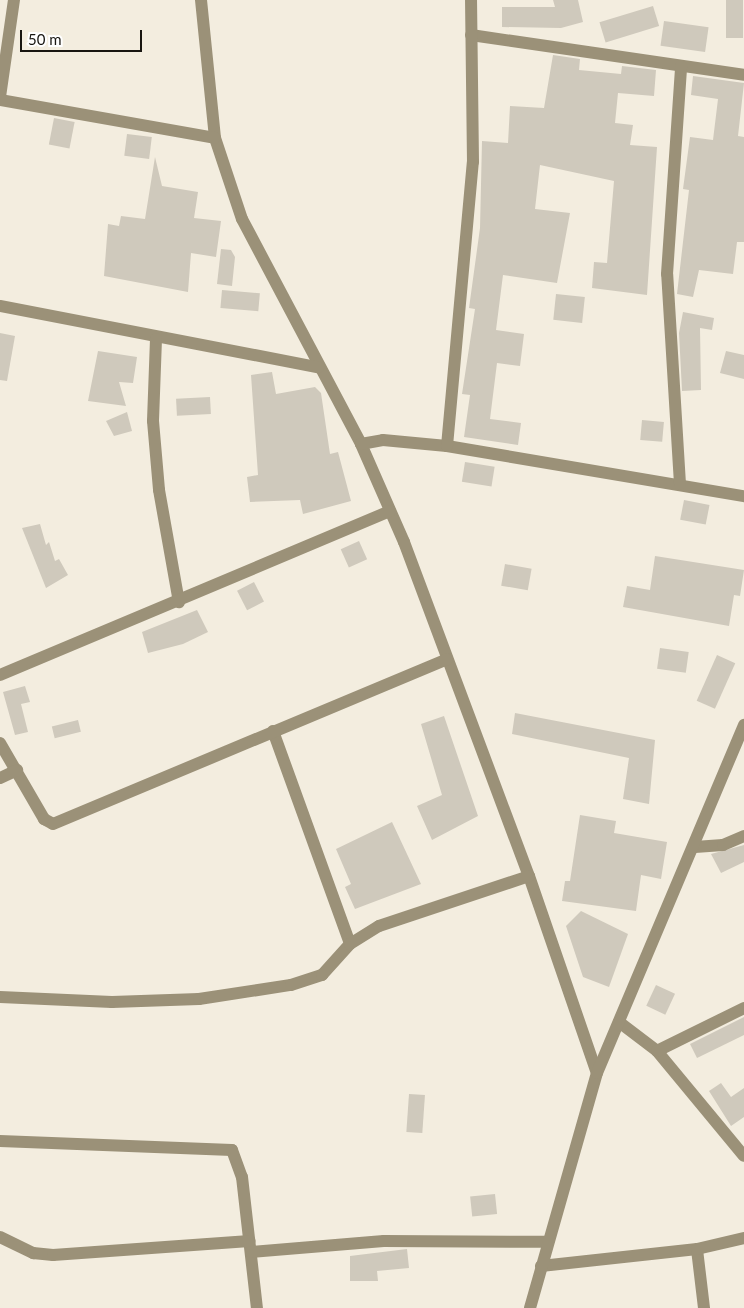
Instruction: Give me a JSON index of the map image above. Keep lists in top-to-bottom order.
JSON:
{
  "scale_bar": "50 m"
}
